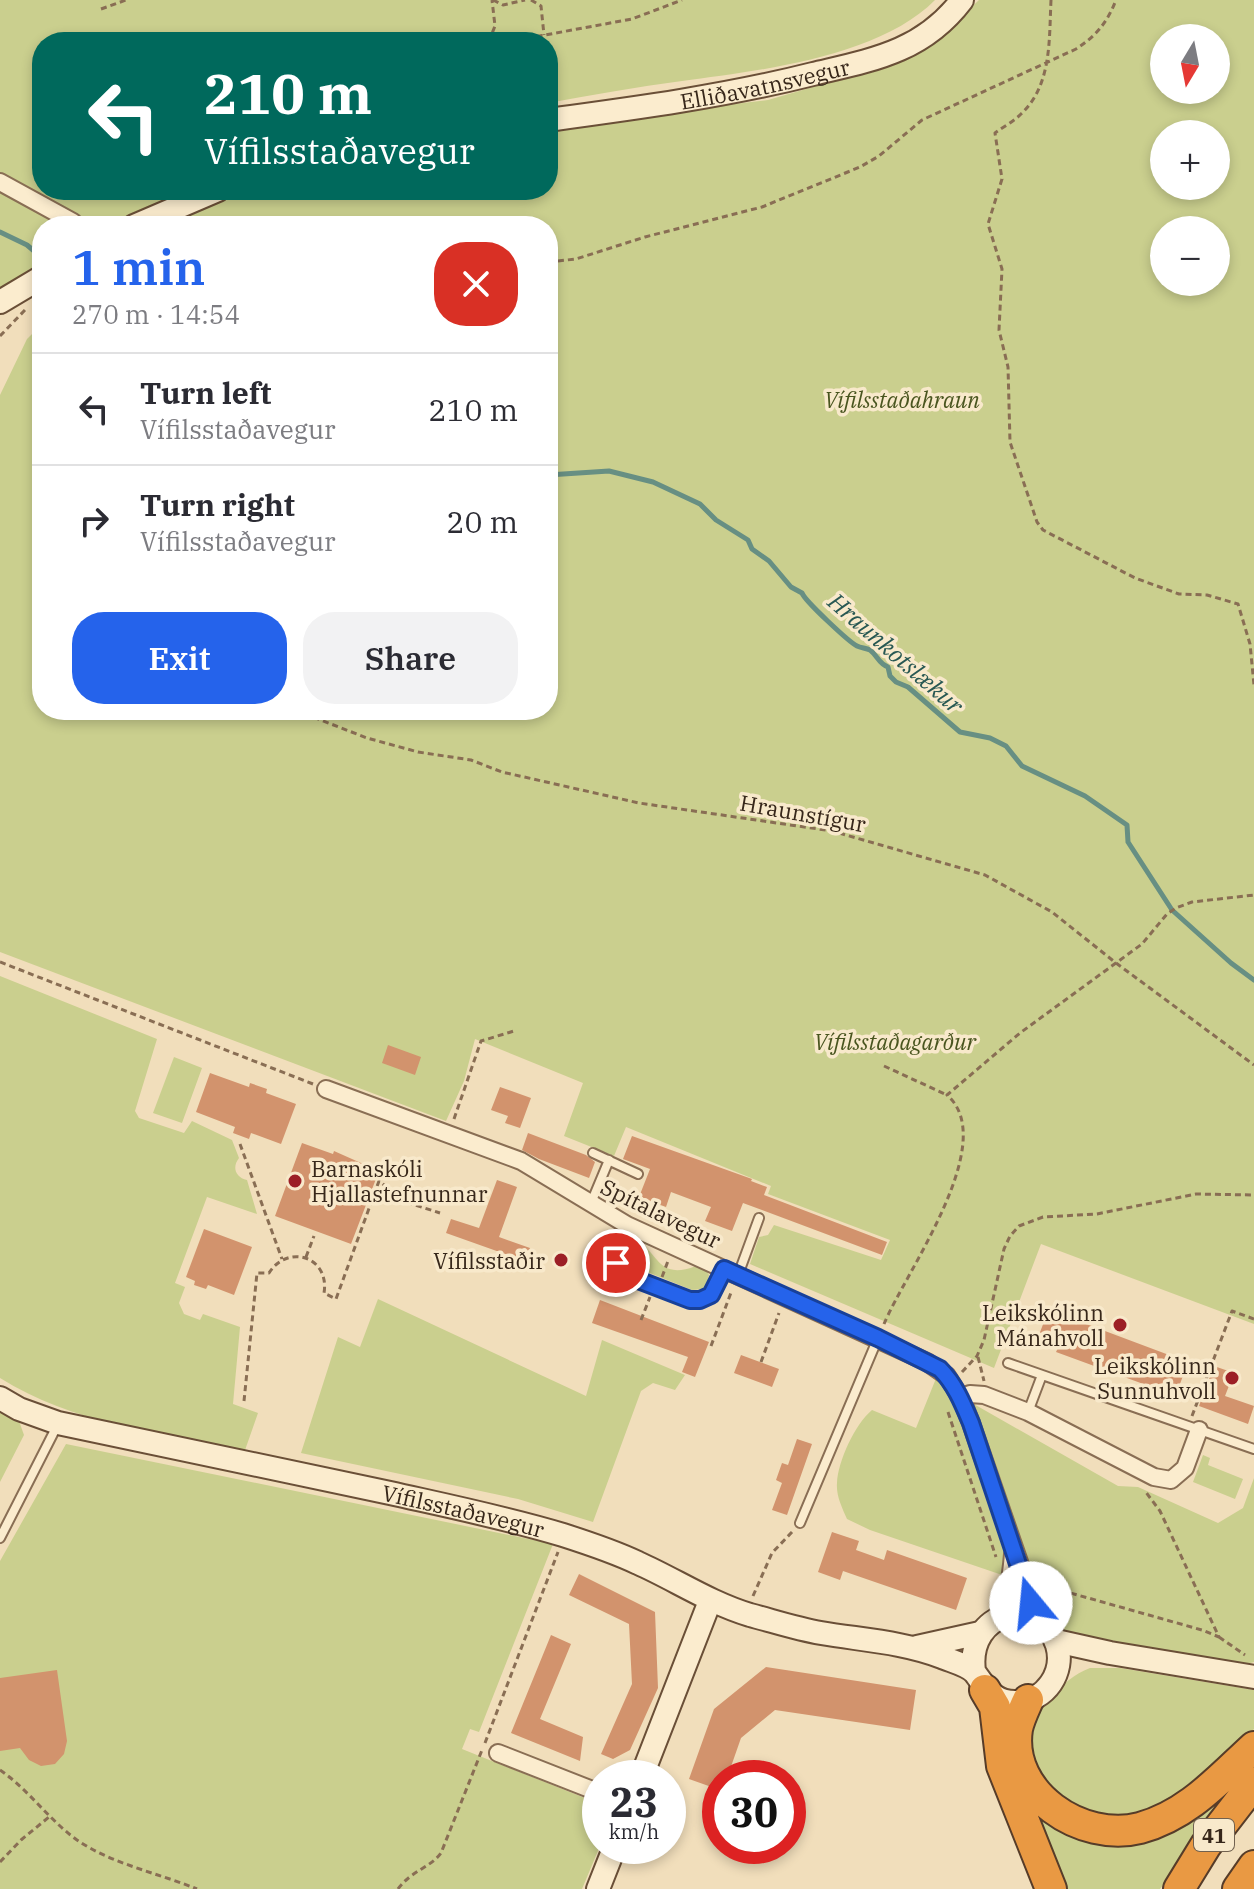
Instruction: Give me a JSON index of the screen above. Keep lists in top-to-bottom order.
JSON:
{
  "streets": {
    "highway": ["41"],
    "main road": ["Elliðavatnsvegur", "Vífilsstaðavegur"],
    "street": ["Spítalavegur"],
    "path": ["Hraunstígur"]
  },
  "crossings": [
    ["Spítalavegur", "Vífilsstaðavegur"]
  ],
  "water": ["Hraunkotslækur"],
  "parks": ["Vífilsstaðahraun", "Vífilsstaðagarður"],
  "places": [
    "Barnaskóli Hjallastefnunnar",
    "Vífilsstaðir",
    "Leikskólinn Mánahvoll",
    "Leikskólinn Sunnuhvoll"
  ],
  "north": "bottom",
  "page": {
    "map_buttons": ["+", "−"],
    "turn": ["210 m", "Vífilsstaðavegur"],
    "heading": ["1 min", "270 m · 14:54"],
    "list": [
      {
        "name": "Turn left",
        "note": "Vífilsstaðavegur",
        "value": "210 m"
      },
      {
        "name": "Turn right",
        "note": "Vífilsstaðavegur",
        "value": "20 m"
      }
    ],
    "buttons": ["Exit", "Share"],
    "speed": "23 km/h",
    "limit": "30"
  }
}
